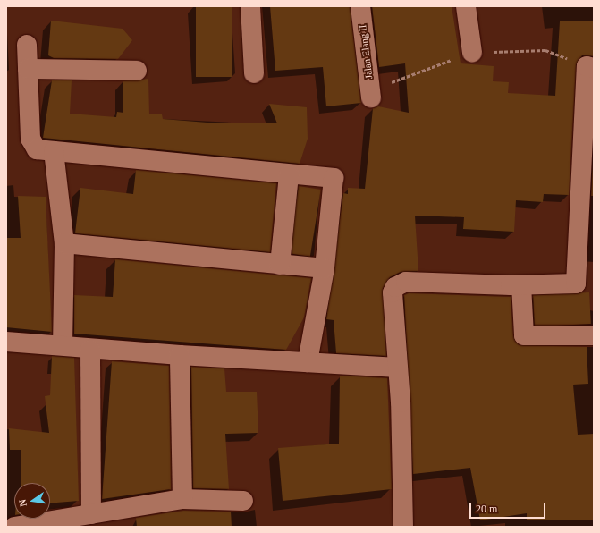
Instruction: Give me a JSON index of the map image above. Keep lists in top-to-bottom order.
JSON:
{
  "streets": {
    "street": ["Jalan Elang II"]
  },
  "scale_bar": "20 m",
  "north": "left"
}
